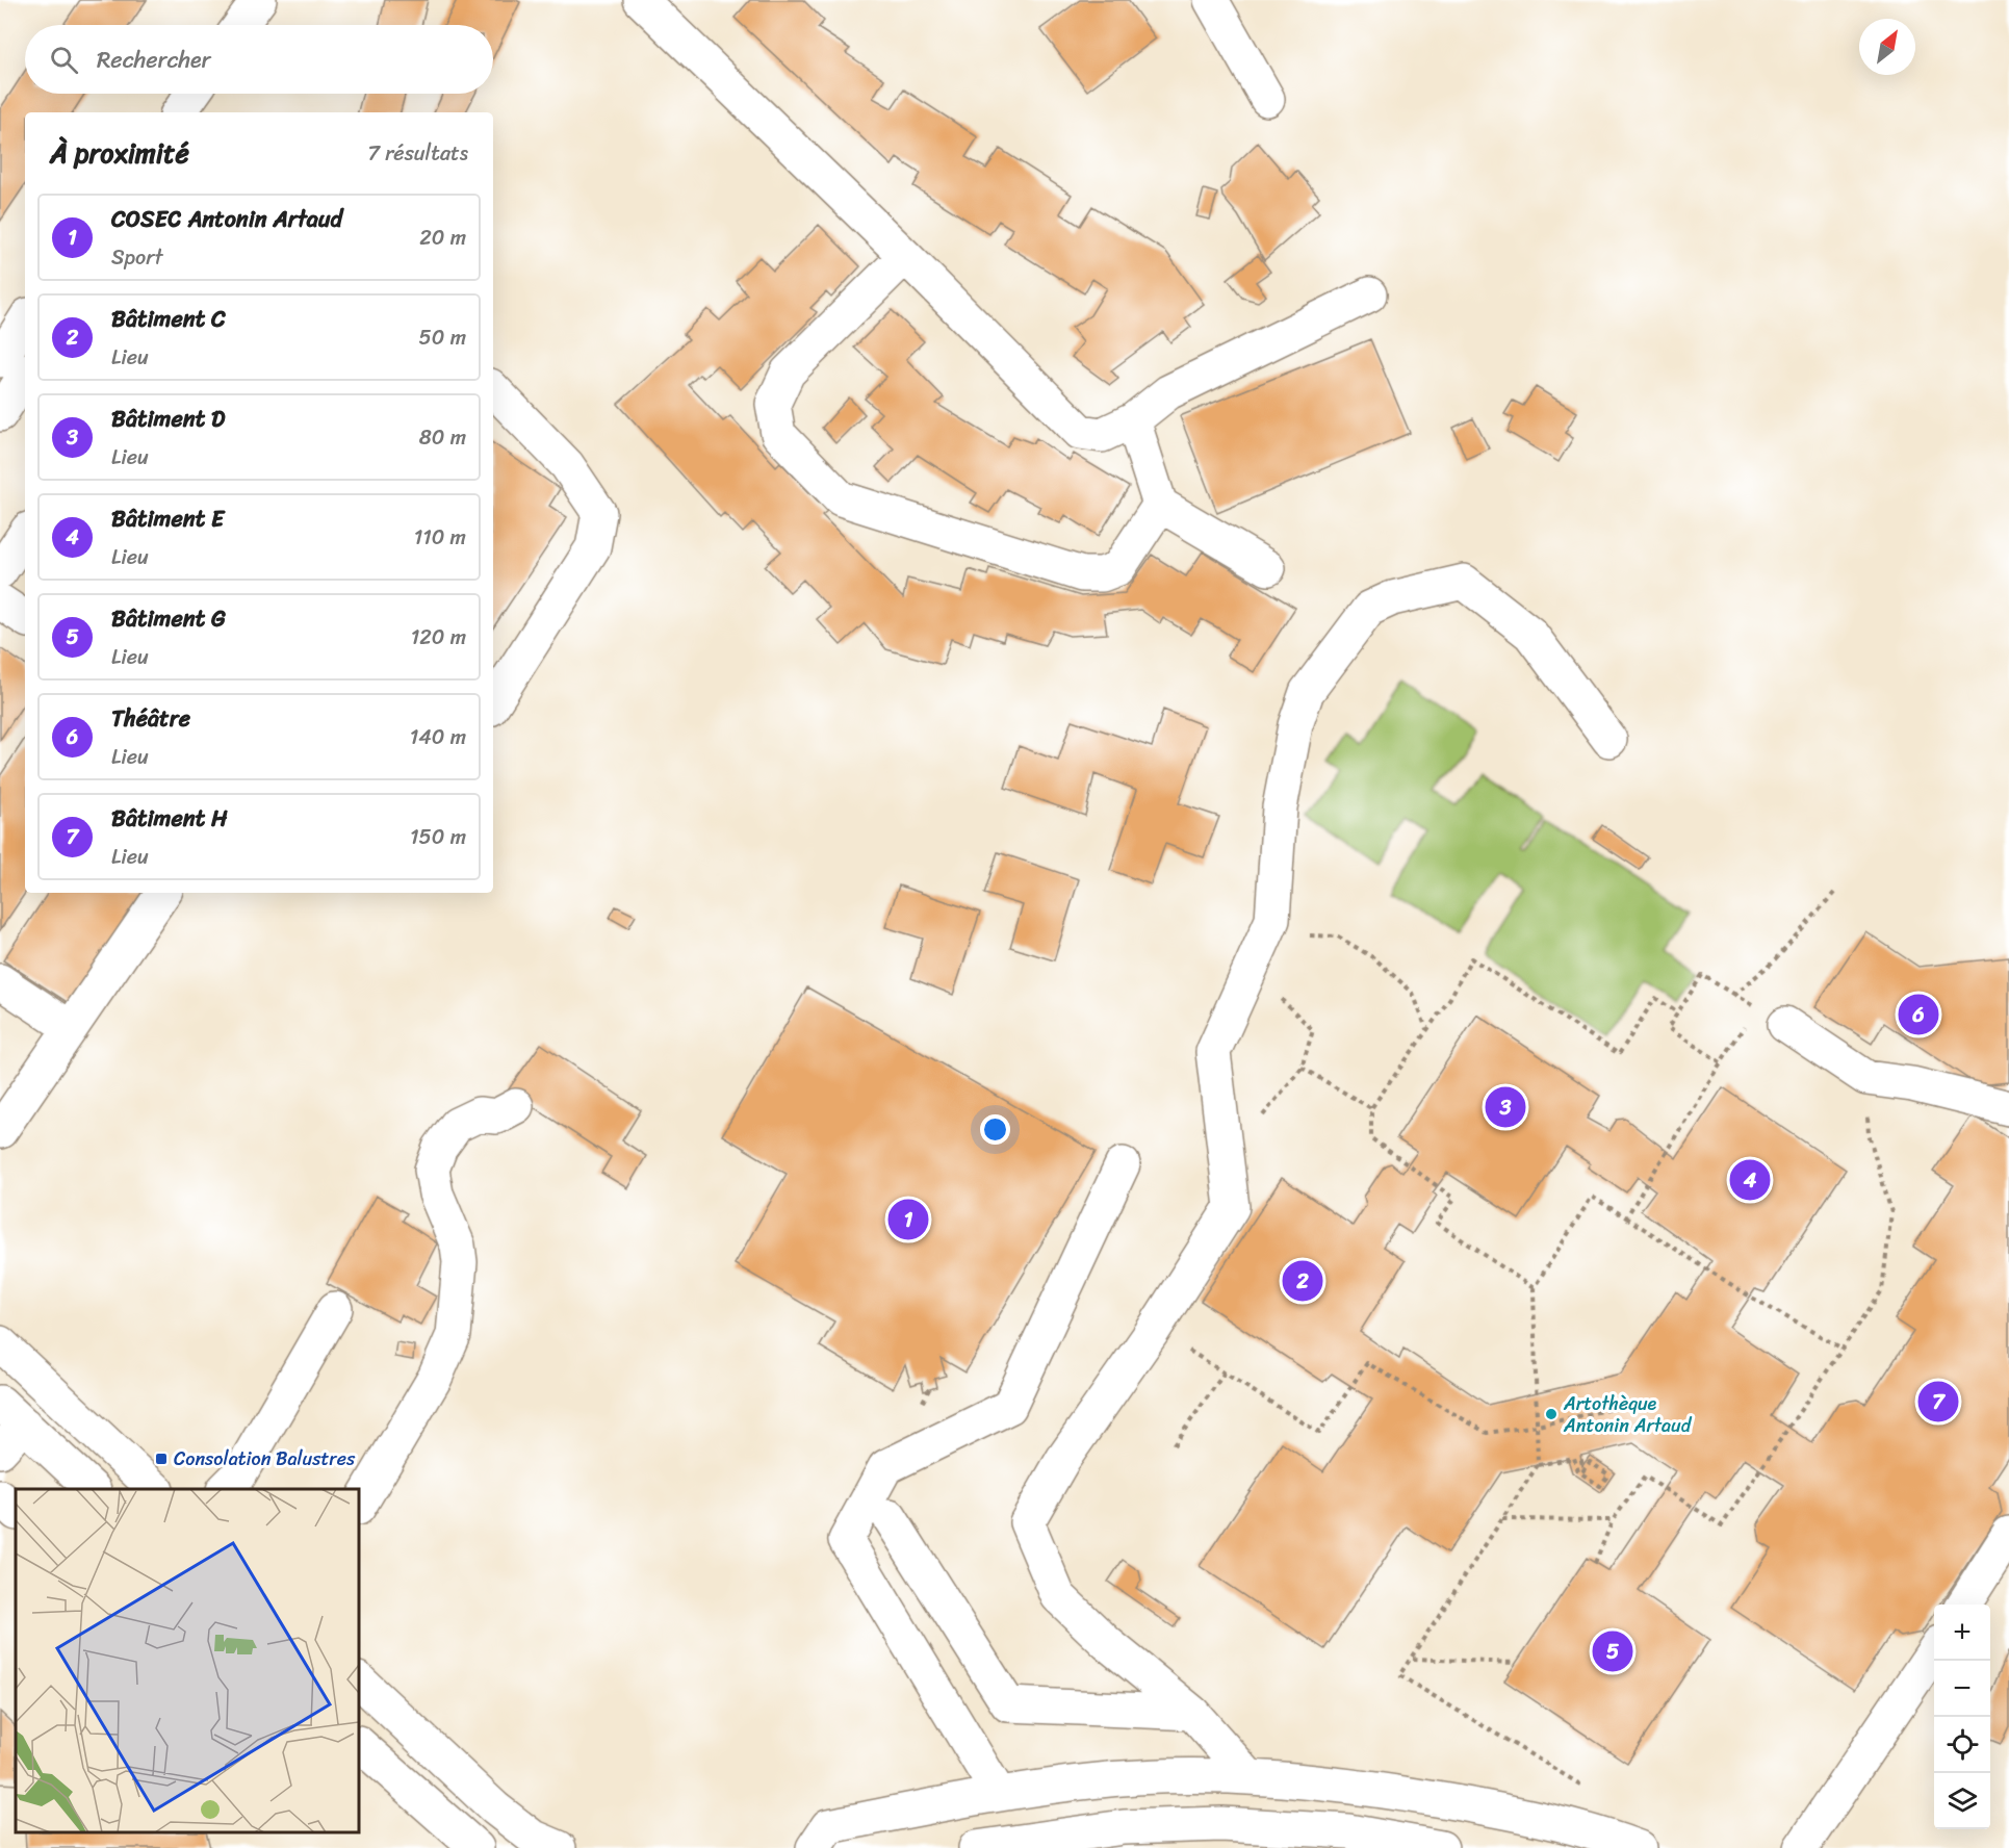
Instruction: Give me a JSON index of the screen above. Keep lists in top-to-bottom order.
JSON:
{
  "places": {
    "other": ["Artothèque Antonin Artaud"],
    "transit": ["Consolation Balustres"]
  },
  "north": "top right",
  "page": {
    "search": "Rechercher",
    "heading": ["À proximité", "7 résultats"],
    "list": [
      {
        "mark": "1",
        "name": "COSEC Antonin Artaud",
        "note": "Sport",
        "value": "20 m"
      },
      {
        "mark": "2",
        "name": "Bâtiment C",
        "note": "Lieu",
        "value": "50 m"
      },
      {
        "mark": "3",
        "name": "Bâtiment D",
        "note": "Lieu",
        "value": "80 m"
      },
      {
        "mark": "4",
        "name": "Bâtiment E",
        "note": "Lieu",
        "value": "110 m"
      },
      {
        "mark": "5",
        "name": "Bâtiment G",
        "note": "Lieu",
        "value": "120 m"
      },
      {
        "mark": "6",
        "name": "Théâtre",
        "note": "Lieu",
        "value": "140 m"
      },
      {
        "mark": "7",
        "name": "Bâtiment H",
        "note": "Lieu",
        "value": "150 m"
      }
    ],
    "pins": [
      "6",
      "3",
      "4",
      "1",
      "2",
      "7",
      "5"
    ],
    "map_buttons": ["+", "−"]
  }
}
